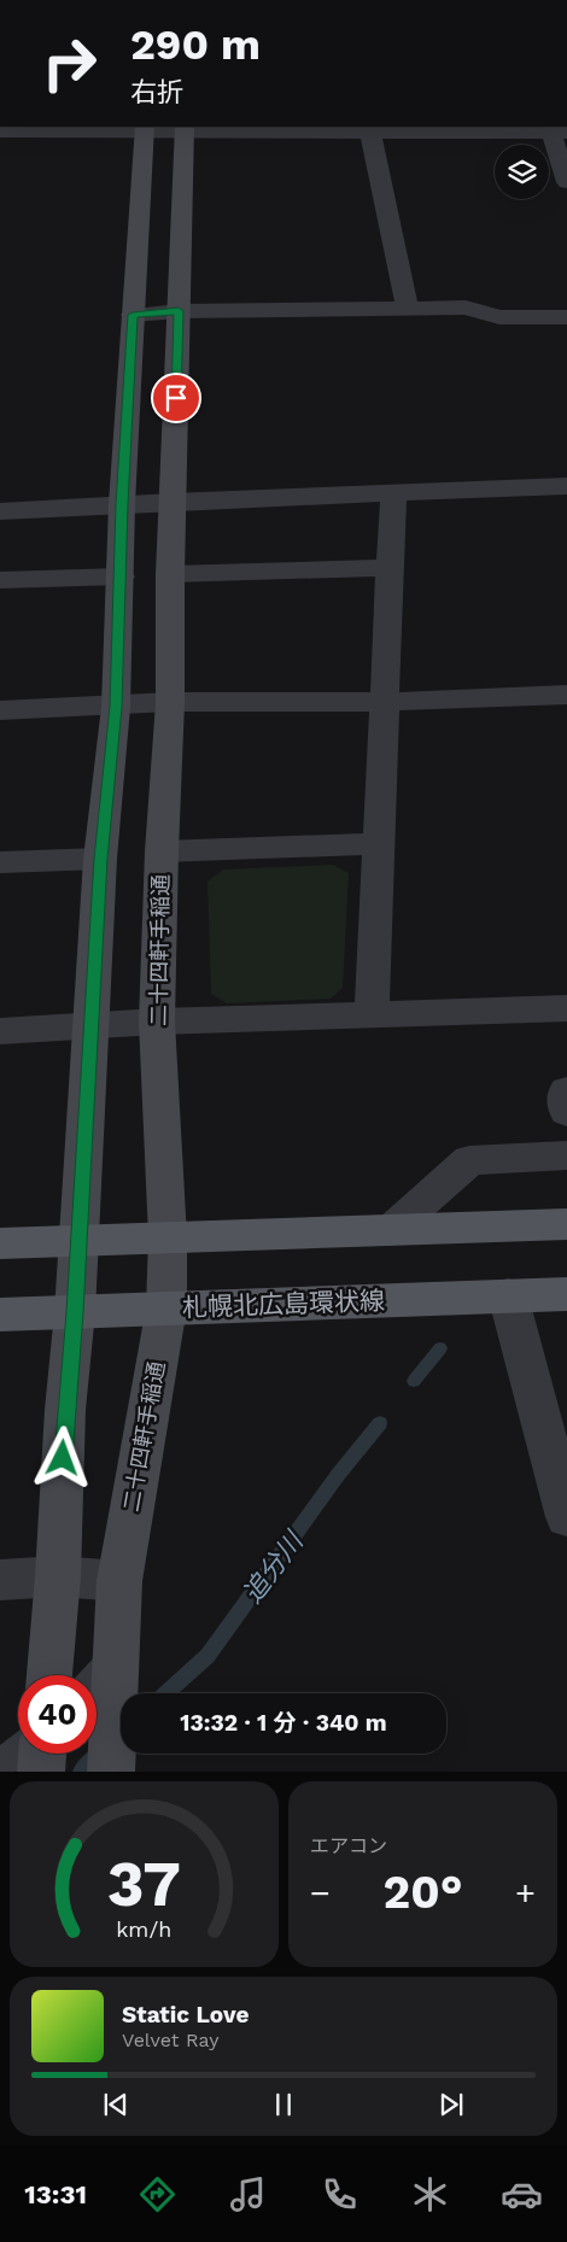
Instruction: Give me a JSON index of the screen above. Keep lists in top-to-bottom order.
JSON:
{
  "streets": {
    "main road": ["札幌北広島環状線"],
    "street": ["二十四軒手稲通"]
  },
  "crossings": [
    ["二十四軒手稲通", "札幌北広島環状線"]
  ],
  "water": ["追分川"],
  "page": {
    "turn": ["290 m", "右折"],
    "limit": "40",
    "trip": "13:32 · 1 分 · 340 m",
    "tile": "エアコン",
    "heat": ["−", "20°", "+"],
    "song": ["Static Love", "Velvet Ray"],
    "tabs": "13:31",
    "gauge": ["37", "km/h"]
  }
}
